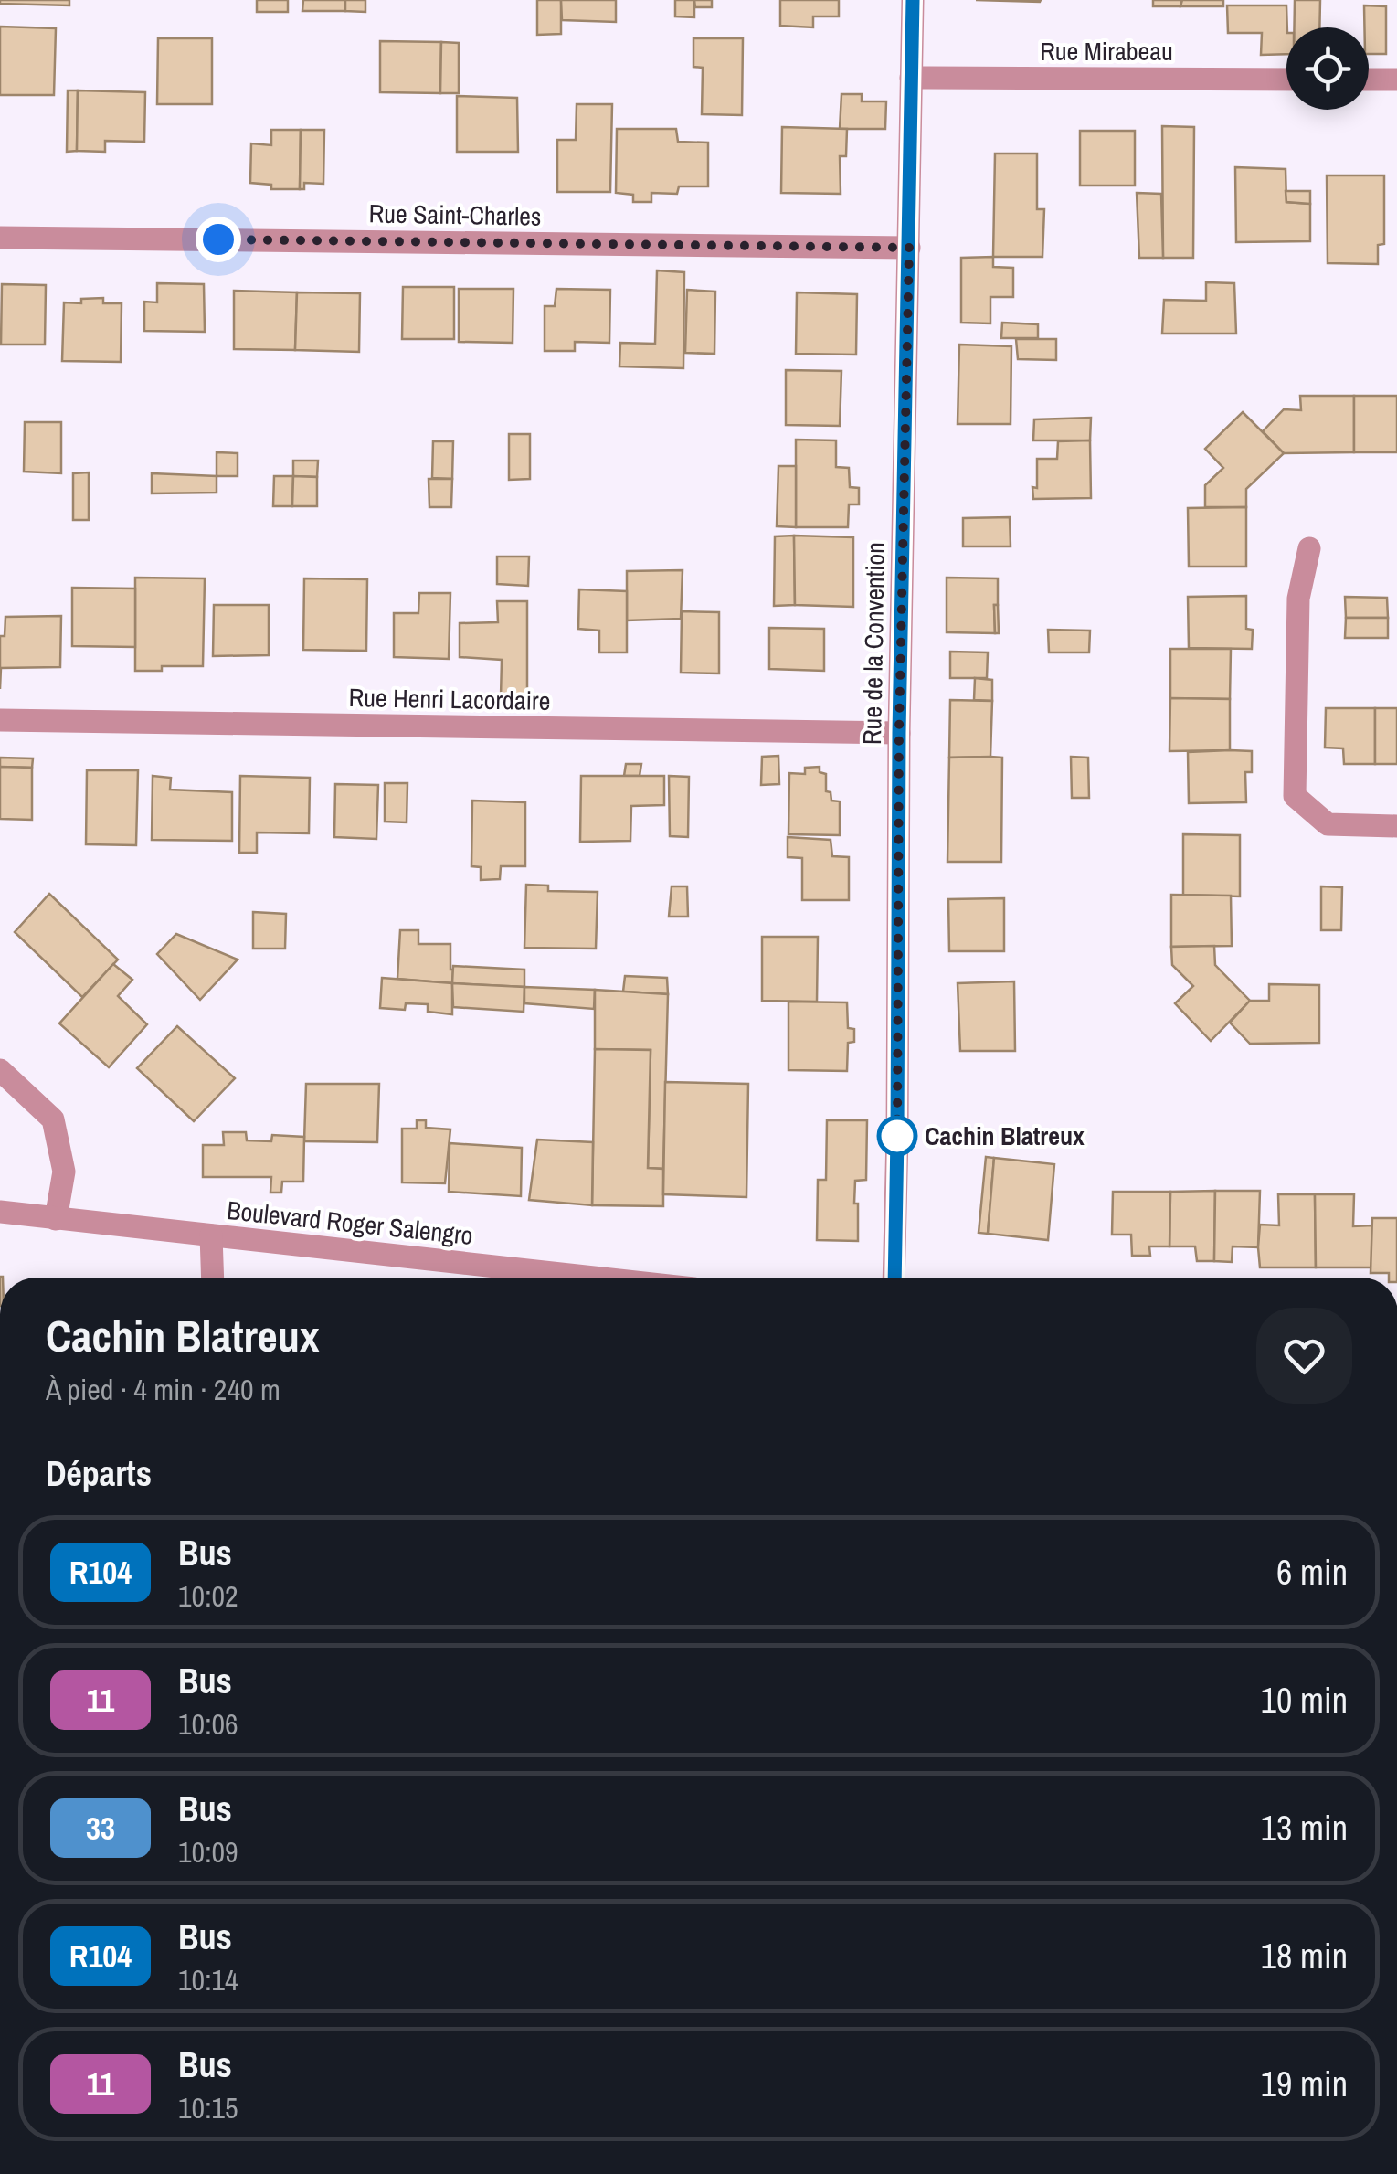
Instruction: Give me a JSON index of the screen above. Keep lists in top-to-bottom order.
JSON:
{
  "streets": {
    "street": [
      "Rue Mirabeau",
      "Rue Saint-Charles",
      "Rue de la Convention",
      "Rue Henri Lacordaire",
      "Boulevard Roger Salengro"
    ]
  },
  "crossings": [
    ["Rue Mirabeau", "Rue de la Convention"],
    ["Rue Saint-Charles", "Rue de la Convention"],
    ["Rue de la Convention", "Rue Henri Lacordaire"]
  ],
  "places": ["Cachin Blatreux"],
  "lines": ["bus line R104"],
  "page": {
    "heading": [
      ["Cachin Blatreux", "À pied · 4 min · 240 m"],
      "Départs"
    ],
    "list": [
      {
        "mark": "R104",
        "name": "Bus",
        "note": "10:02",
        "value": "6 min"
      },
      {
        "mark": "11",
        "name": "Bus",
        "note": "10:06",
        "value": "10 min"
      },
      {
        "mark": "33",
        "name": "Bus",
        "note": "10:09",
        "value": "13 min"
      },
      {
        "mark": "R104",
        "name": "Bus",
        "note": "10:14",
        "value": "18 min"
      },
      {
        "mark": "11",
        "name": "Bus",
        "note": "10:15",
        "value": "19 min"
      }
    ]
  }
}
